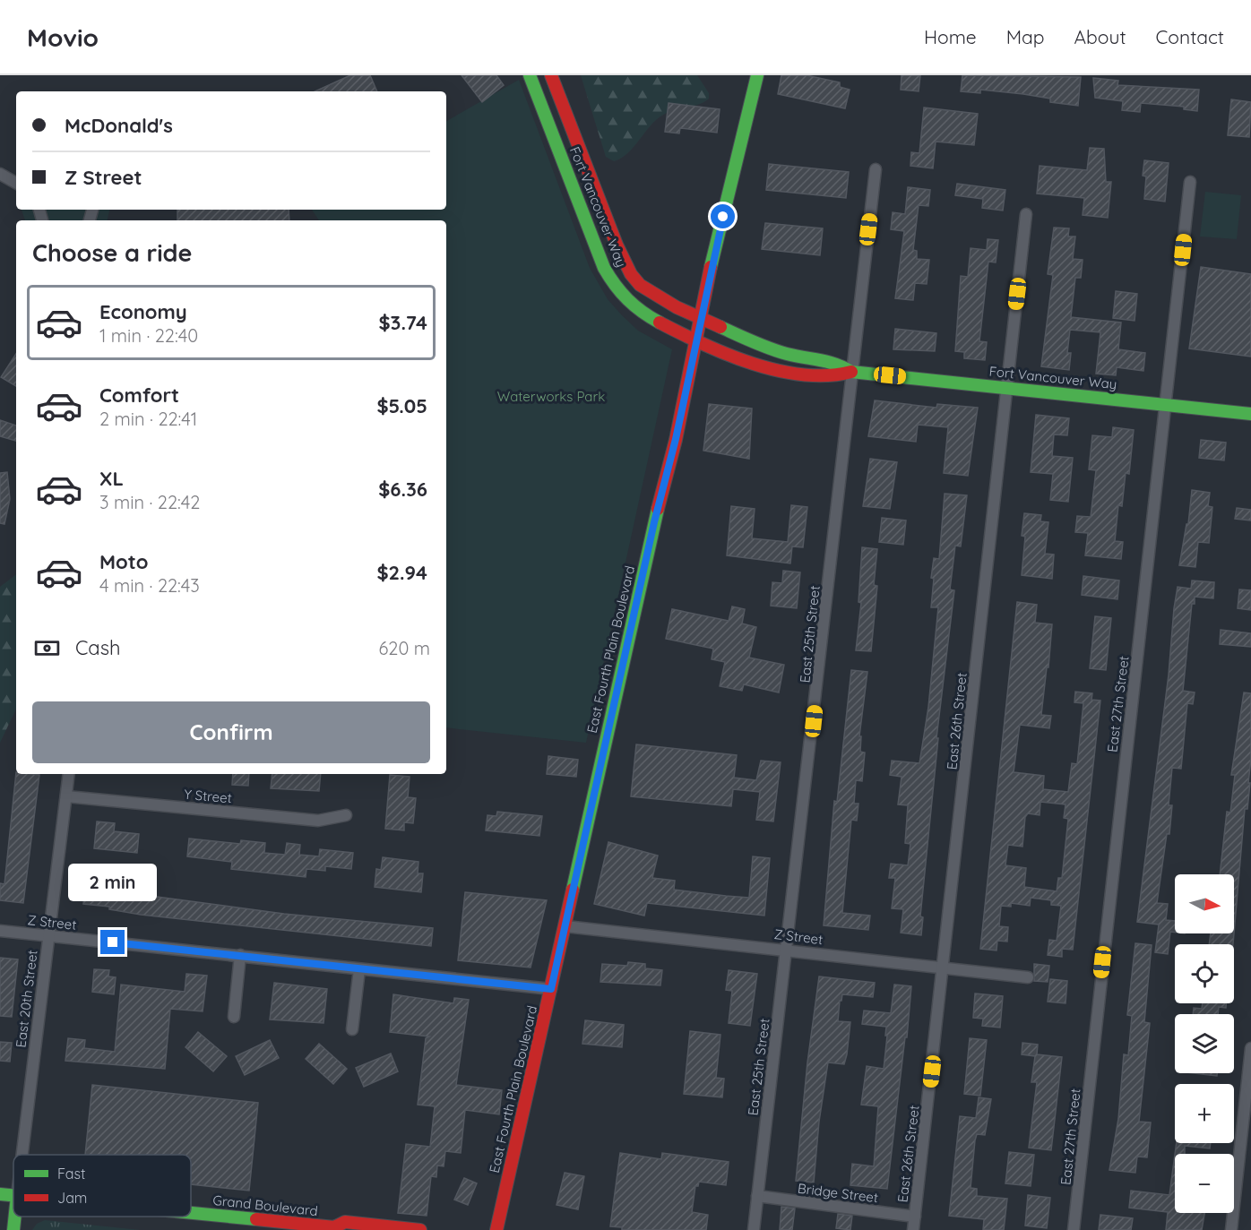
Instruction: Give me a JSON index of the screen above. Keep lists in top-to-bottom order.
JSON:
{
  "streets": {
    "main road": [
      "Fort Vancouver Way",
      "East Fourth Plain Boulevard",
      "East 20th Street",
      "Grand Boulevard"
    ],
    "street": [
      "East 25th Street",
      "East 27th Street",
      "East 26th Street",
      "Y Street",
      "Z Street",
      "Bridge Street"
    ]
  },
  "crossings": [
    ["Fort Vancouver Way", "East 25th Street"],
    ["Fort Vancouver Way", "East Fourth Plain Boulevard"],
    ["Fort Vancouver Way", "East 27th Street"],
    ["Fort Vancouver Way", "East 26th Street"],
    ["East 25th Street", "Z Street"],
    ["East 25th Street", "Bridge Street"],
    ["East Fourth Plain Boulevard", "Z Street"],
    ["East 26th Street", "Z Street"],
    ["East 26th Street", "Bridge Street"],
    ["Y Street", "East 20th Street"],
    ["Z Street", "East 20th Street"]
  ],
  "parks": ["Waterworks Park"],
  "legend": ["Fast", "Jam"],
  "north": "right",
  "page": {
    "header": "Movio",
    "nav": [
      "Home",
      "Map",
      "About",
      "Contact"
    ],
    "banner": ["McDonald's", "Z Street"],
    "heading": "Choose a ride",
    "list": [
      {
        "name": "Economy",
        "note": "1 min · 22:40",
        "value": "$3.74"
      },
      {
        "name": "Comfort",
        "note": "2 min · 22:41",
        "value": "$5.05"
      },
      {
        "name": "XL",
        "note": "3 min · 22:42",
        "value": "$6.36"
      },
      {
        "name": "Moto",
        "note": "4 min · 22:43",
        "value": "$2.94"
      }
    ],
    "pay": ["Cash", "620 m"],
    "buttons": "Confirm",
    "bubble": "2 min",
    "map_buttons": ["+", "−"]
  }
}
